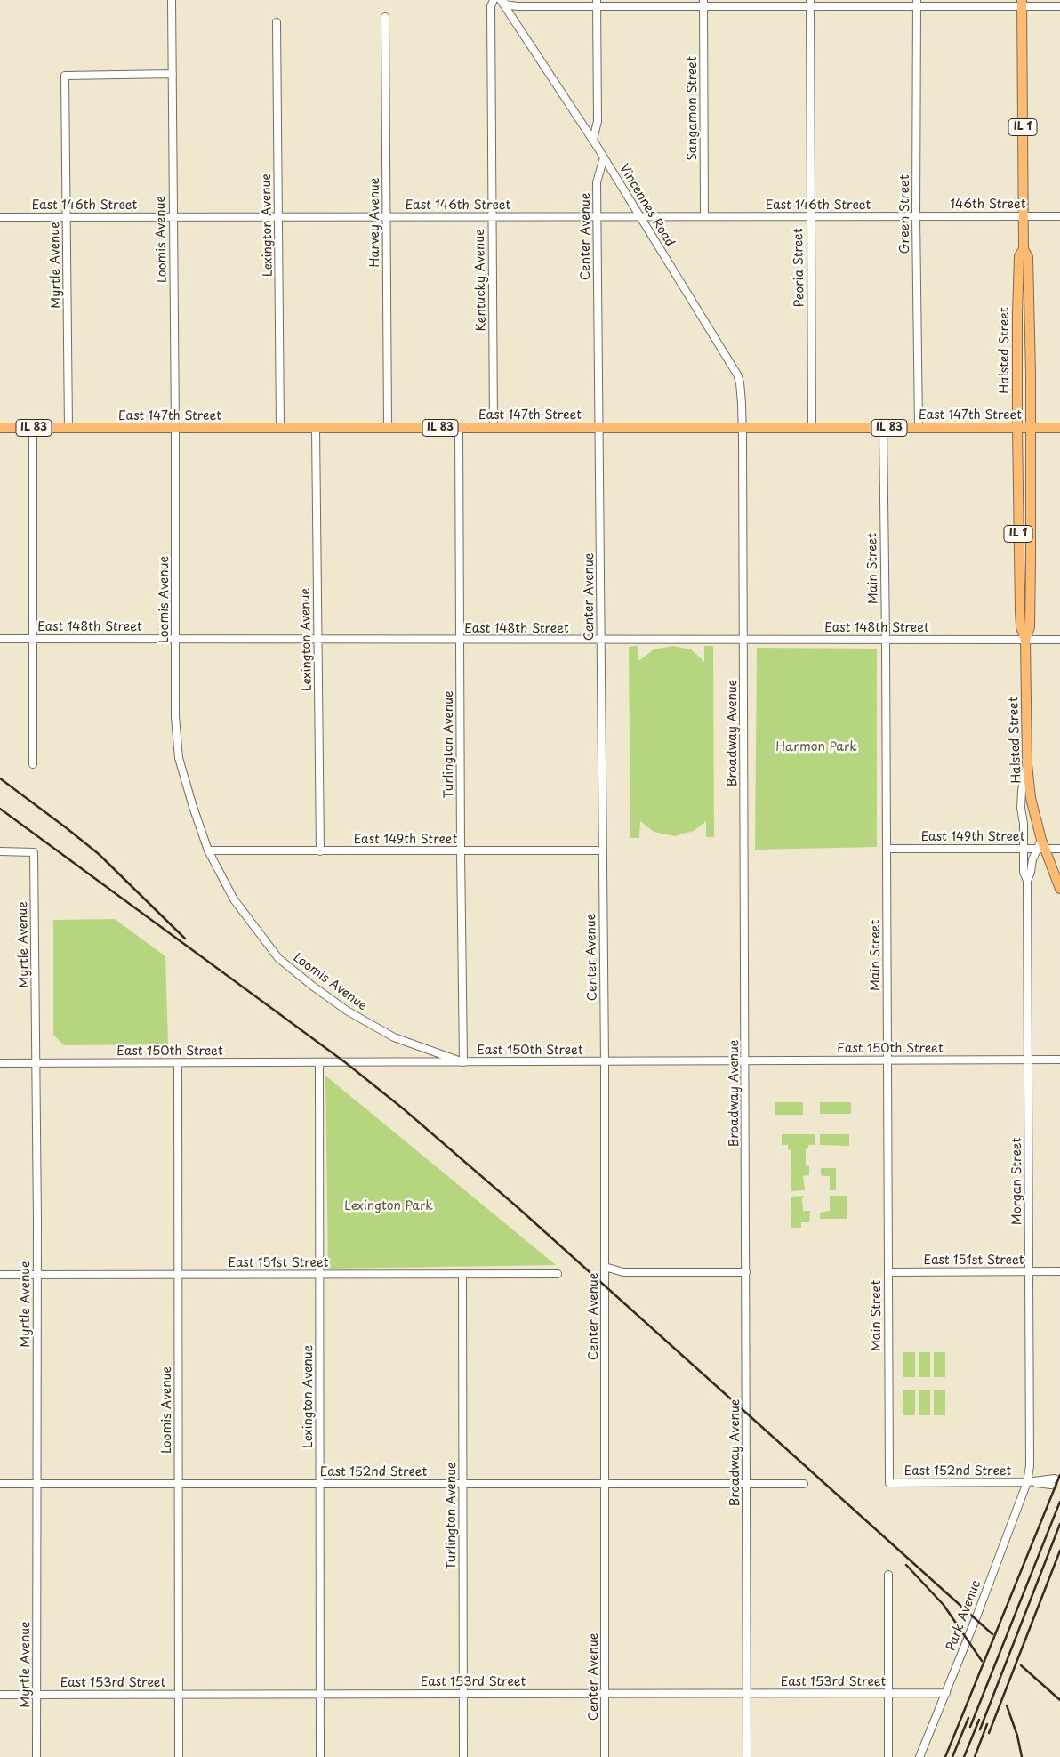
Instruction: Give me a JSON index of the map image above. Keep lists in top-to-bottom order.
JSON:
{
  "streets": {
    "main road": [
      "IL 1",
      "Halsted Street",
      "East 147th Street",
      "IL 83"
    ],
    "street": [
      "Sangamon Street",
      "146th Street",
      "East 146th Street",
      "Vincennes Road",
      "Green Street",
      "Harvey Avenue",
      "Lexington Avenue",
      "Center Avenue",
      "Loomis Avenue",
      "Myrtle Avenue",
      "Peoria Street",
      "Kentucky Avenue",
      "Main Street",
      "East 148th Street",
      "Broadway Avenue",
      "Turlington Avenue",
      "East 149th Street",
      "East 150th Street",
      "Morgan Street",
      "East 151st Street",
      "East 152nd Street",
      "Park Avenue",
      "East 153rd Street"
    ]
  },
  "crossings": [
    ["Sangamon Street", "East 146th Street"],
    ["146th Street", "East 146th Street"],
    ["146th Street", "Green Street"],
    ["146th Street", "Halsted Street"],
    ["East 146th Street", "Vincennes Road"],
    ["East 146th Street", "Green Street"],
    ["East 146th Street", "Harvey Avenue"],
    ["East 146th Street", "Lexington Avenue"],
    ["East 146th Street", "Center Avenue"],
    ["East 146th Street", "Loomis Avenue"],
    ["East 146th Street", "Myrtle Avenue"],
    ["East 146th Street", "Peoria Street"],
    ["East 146th Street", "Kentucky Avenue"],
    ["Vincennes Road", "Center Avenue"],
    ["Vincennes Road", "East 147th Street"],
    ["Vincennes Road", "Broadway Avenue"],
    ["Green Street", "East 147th Street"],
    ["Harvey Avenue", "East 147th Street"],
    ["Lexington Avenue", "East 147th Street"],
    ["Lexington Avenue", "East 148th Street"],
    ["Lexington Avenue", "East 149th Street"],
    ["Lexington Avenue", "East 150th Street"],
    ["Lexington Avenue", "East 151st Street"],
    ["Lexington Avenue", "East 152nd Street"],
    ["Lexington Avenue", "East 153rd Street"],
    ["Center Avenue", "East 147th Street"],
    ["Center Avenue", "East 148th Street"],
    ["Center Avenue", "East 149th Street"],
    ["Center Avenue", "East 150th Street"],
    ["Center Avenue", "East 152nd Street"],
    ["Center Avenue", "East 153rd Street"],
    ["Loomis Avenue", "Myrtle Avenue"],
    ["Loomis Avenue", "East 147th Street"],
    ["Loomis Avenue", "East 148th Street"],
    ["Loomis Avenue", "Turlington Avenue"],
    ["Loomis Avenue", "East 149th Street"],
    ["Loomis Avenue", "East 150th Street"],
    ["Loomis Avenue", "East 151st Street"],
    ["Loomis Avenue", "East 152nd Street"],
    ["Loomis Avenue", "East 153rd Street"],
    ["Myrtle Avenue", "East 147th Street"],
    ["Myrtle Avenue", "East 150th Street"],
    ["Myrtle Avenue", "East 151st Street"],
    ["Myrtle Avenue", "East 152nd Street"],
    ["Myrtle Avenue", "East 153rd Street"],
    ["Peoria Street", "East 147th Street"],
    ["Kentucky Avenue", "East 147th Street"],
    ["Halsted Street", "East 147th Street"],
    ["Halsted Street", "East 148th Street"],
    ["Halsted Street", "East 149th Street"],
    ["Halsted Street", "Morgan Street"],
    ["East 147th Street", "Main Street"],
    ["East 147th Street", "Broadway Avenue"],
    ["East 147th Street", "Turlington Avenue"],
    ["Main Street", "East 148th Street"],
    ["Main Street", "East 149th Street"],
    ["Main Street", "East 150th Street"],
    ["Main Street", "East 151st Street"],
    ["Main Street", "East 152nd Street"],
    ["East 148th Street", "Broadway Avenue"],
    ["East 148th Street", "Turlington Avenue"],
    ["Broadway Avenue", "East 150th Street"],
    ["Broadway Avenue", "East 152nd Street"],
    ["Broadway Avenue", "East 153rd Street"],
    ["Turlington Avenue", "East 149th Street"],
    ["Turlington Avenue", "East 150th Street"],
    ["Turlington Avenue", "East 151st Street"],
    ["Turlington Avenue", "East 152nd Street"],
    ["Turlington Avenue", "East 153rd Street"],
    ["East 149th Street", "Morgan Street"],
    ["East 150th Street", "Morgan Street"],
    ["Morgan Street", "East 151st Street"],
    ["Morgan Street", "East 152nd Street"],
    ["Morgan Street", "Park Avenue"],
    ["East 152nd Street", "Park Avenue"],
    ["Park Avenue", "East 153rd Street"]
  ],
  "parks": ["Harmon Park", "Lexington Park"]
}
